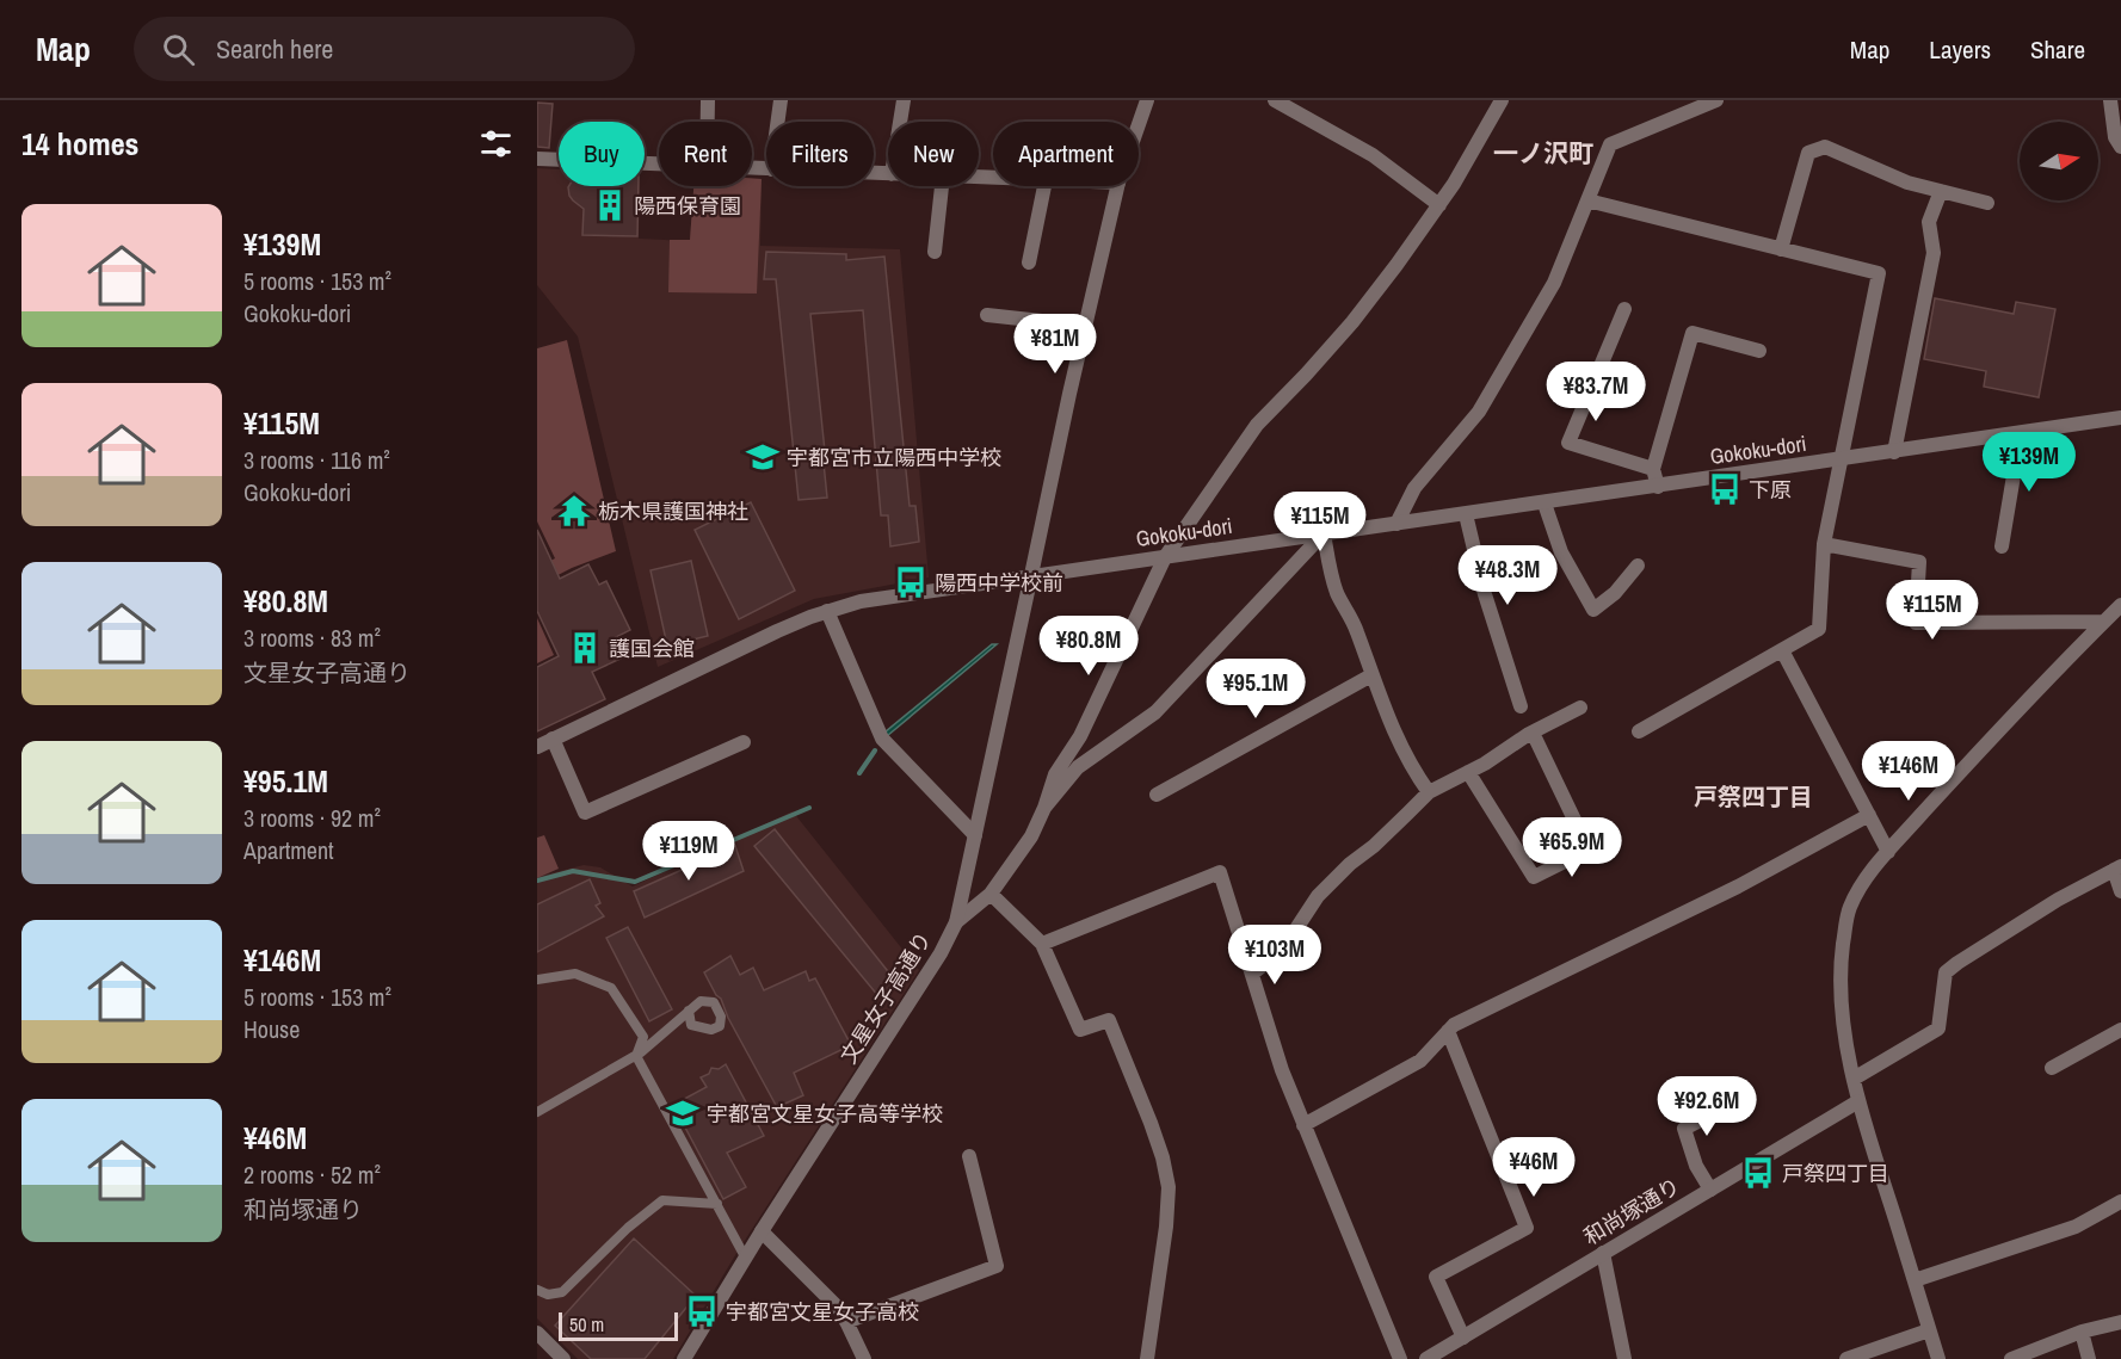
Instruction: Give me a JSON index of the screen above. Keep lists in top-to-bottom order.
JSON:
{
  "streets": {
    "street": ["Gokoku-dori", "文星女子高通り", "和尚塚通り"]
  },
  "crossings": [
    ["Gokoku-dori", "文星女子高通り"]
  ],
  "districts": ["一ノ沢町", "戸祭四丁目"],
  "places": {
    "building": ["陽西保育園", "護国会館"],
    "school or university": ["宇都宮市立陽西中学校", "宇都宮文星女子高等学校"],
    "bus stop": [
      "下原",
      "陽西中学校前",
      "戸祭四丁目",
      "宇都宮文星女子高校"
    ],
    "temple": ["栃木県護国神社"]
  },
  "scale_bar": "50 m",
  "north": "right",
  "page": {
    "header": "Map",
    "search": "Search here",
    "nav": ["Map", "Layers", "Share"],
    "heading": "14 homes",
    "chip": [
      "Buy",
      "Rent",
      "Filters",
      "New",
      "Apartment"
    ],
    "list": [
      {
        "name": "¥139M",
        "note": "5 rooms · 153 m² · Gokoku-dori"
      },
      {
        "name": "¥115M",
        "note": "3 rooms · 116 m² · Gokoku-dori"
      },
      {
        "name": "¥80.8M",
        "note": "3 rooms · 83 m² · 文星女子高通り"
      },
      {
        "name": "¥95.1M",
        "note": "3 rooms · 92 m² · Apartment"
      },
      {
        "name": "¥146M",
        "note": "5 rooms · 153 m² · House"
      },
      {
        "name": "¥46M",
        "note": "2 rooms · 52 m² · 和尚塚通り"
      }
    ],
    "price": [
      "¥81M",
      "¥83.7M",
      "¥139M",
      "¥115M",
      "¥48.3M",
      "¥115M",
      "¥80.8M",
      "¥95.1M",
      "¥146M",
      "¥65.9M",
      "¥119M",
      "¥103M",
      "¥92.6M",
      "¥46M"
    ],
    "scale": "50 m"
  }
}
